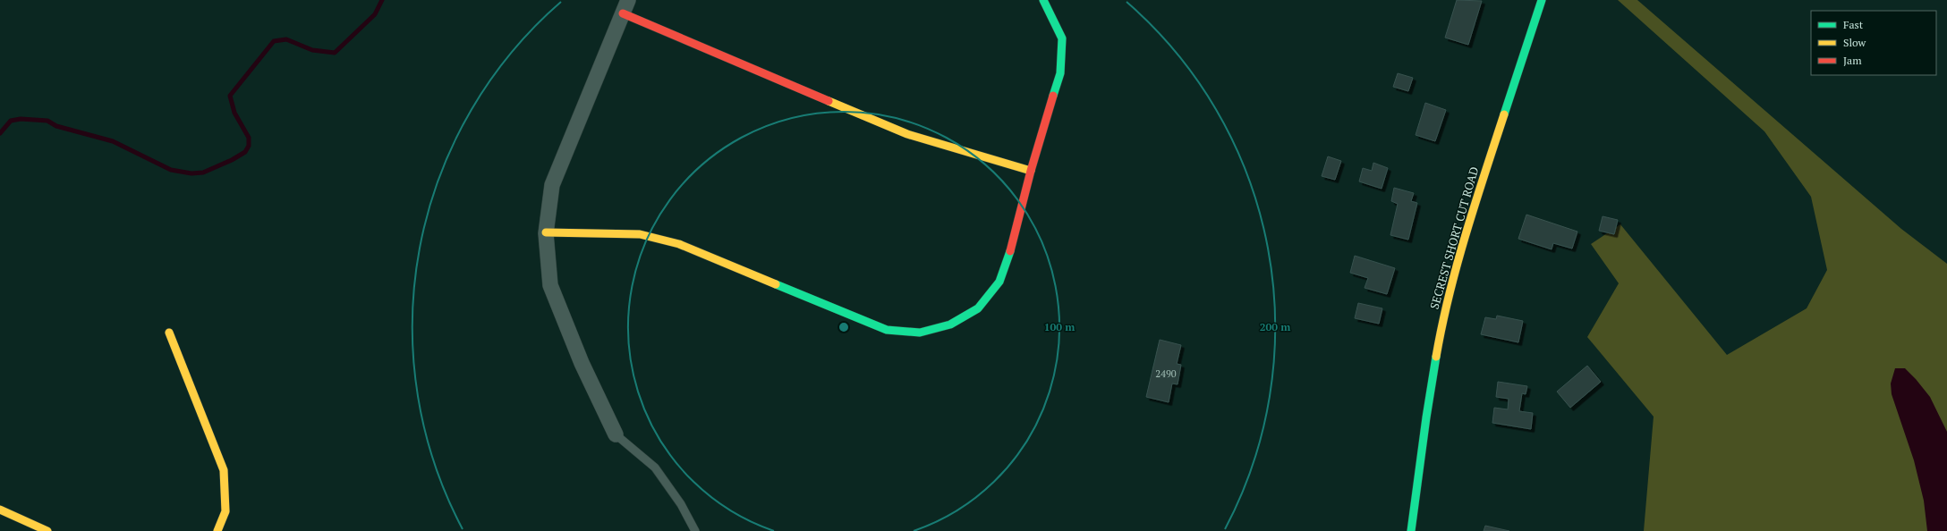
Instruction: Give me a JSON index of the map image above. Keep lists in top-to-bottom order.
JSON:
{
  "streets": {
    "street": ["SECREST SHORT CUT ROAD"]
  },
  "house_numbers": ["2490"],
  "legend": ["Fast", "Slow", "Jam"],
  "rings": ["100 m", "200 m"]
}
